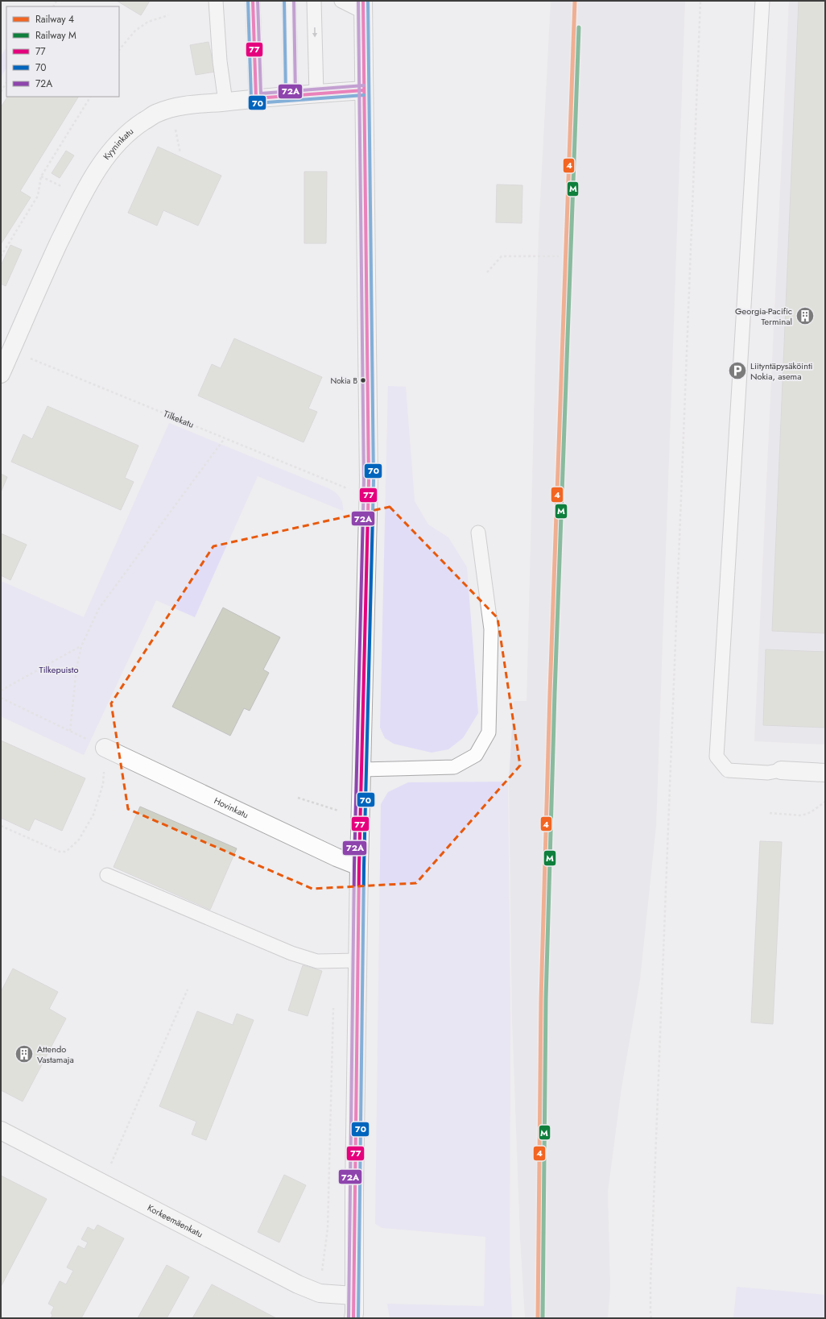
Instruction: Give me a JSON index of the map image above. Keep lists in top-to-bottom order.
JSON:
{
  "streets": {
    "street": ["Kyyninkatu", "Hovinkatu", "Korkeemäenkatu"],
    "path": ["Tilkekatu"]
  },
  "crossings": [
    ["Kyyninkatu", "Tilkekatu"]
  ],
  "parks": ["Tilkepuisto"],
  "places": {
    "building": ["Georgia-Pacific Terminal", "Attendo Vastamaja"],
    "parking": ["Liityntäpysäköinti Nokia, asema"],
    "other": ["Nokia B"]
  },
  "lines": [
    "rail line 4",
    "transit line 77",
    "transit line 70",
    "transit line 72A",
    "rail line M"
  ],
  "legend": [
    "Railway 4",
    "Railway M",
    "77",
    "70",
    "72A"
  ]
}
